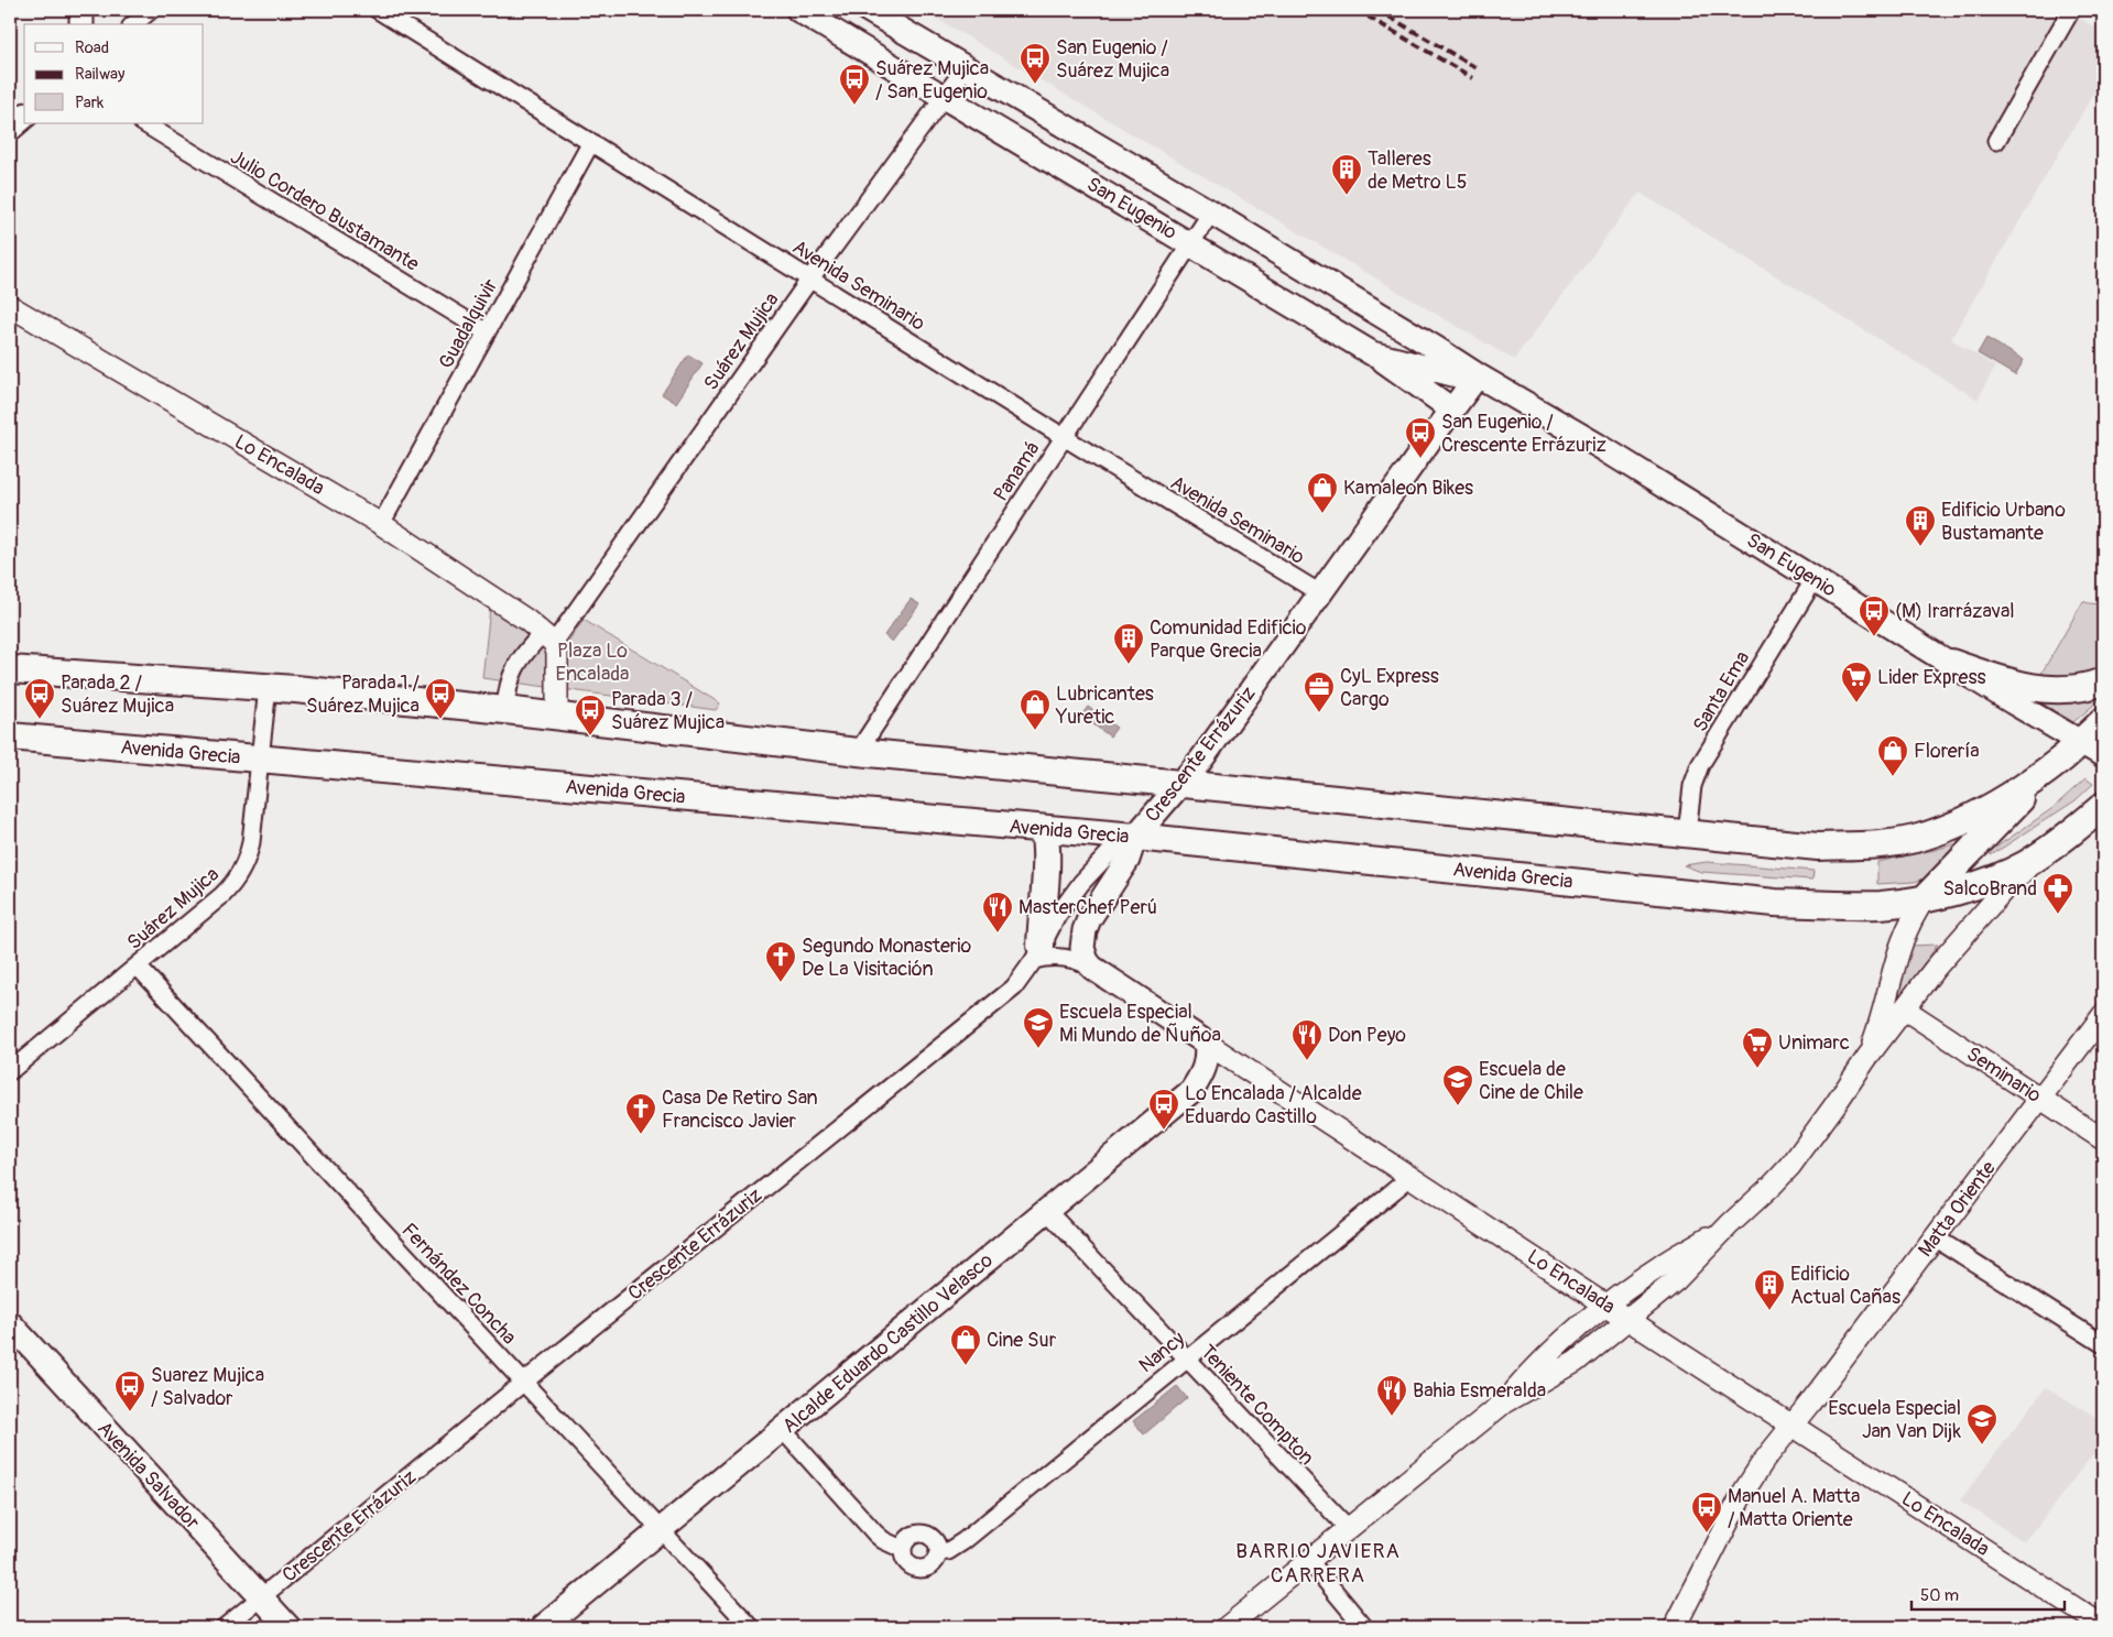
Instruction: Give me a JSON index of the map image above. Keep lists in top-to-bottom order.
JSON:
{
  "streets": {
    "main road": [
      "San Eugenio",
      "Lo Encalada",
      "Avenida Grecia",
      "Crescente Errázuriz",
      "Alcalde Eduardo Castillo Velasco",
      "Avenida Salvador"
    ],
    "street": [
      "Julio Cordero Bustamante",
      "Avenida Seminario",
      "Guadalquivir",
      "Suárez Mujica",
      "Panamá",
      "Santa Ema",
      "Seminario",
      "Matta Oriente",
      "Fernández Concha",
      "Nancy",
      "Teniente Compton"
    ]
  },
  "crossings": [
    ["San Eugenio", "Suárez Mujica"],
    ["San Eugenio", "Panamá"],
    ["San Eugenio", "Santa Ema"],
    ["San Eugenio", "Crescente Errázuriz"],
    ["Julio Cordero Bustamante", "Guadalquivir"],
    ["Avenida Seminario", "Guadalquivir"],
    ["Avenida Seminario", "Suárez Mujica"],
    ["Avenida Seminario", "Panamá"],
    ["Avenida Seminario", "Crescente Errázuriz"],
    ["Guadalquivir", "Lo Encalada"],
    ["Suárez Mujica", "Lo Encalada"],
    ["Suárez Mujica", "Avenida Grecia"],
    ["Suárez Mujica", "Fernández Concha"],
    ["Lo Encalada", "Crescente Errázuriz"],
    ["Lo Encalada", "Matta Oriente"],
    ["Lo Encalada", "Alcalde Eduardo Castillo Velasco"],
    ["Lo Encalada", "Nancy"],
    ["Avenida Grecia", "Crescente Errázuriz"],
    ["Crescente Errázuriz", "Fernández Concha"],
    ["Crescente Errázuriz", "Avenida Salvador"],
    ["Seminario", "Matta Oriente"],
    ["Fernández Concha", "Alcalde Eduardo Castillo Velasco"],
    ["Alcalde Eduardo Castillo Velasco", "Teniente Compton"],
    ["Nancy", "Teniente Compton"]
  ],
  "districts": ["BARRIO JAVIERA CARRERA"],
  "parks": ["Plaza Lo Encalada"],
  "places": {
    "bus stop": [
      "San Eugenio / Suárez Mujica",
      "Suárez Mujica / San Eugenio",
      "San Eugenio / Crescente Errázuriz",
      "(M) Irarrázaval",
      "Parada 2 / Suárez Mujica",
      "Parada 1 / Suárez Mujica",
      "Parada 3 / Suárez Mujica",
      "Lo Encalada / Alcalde Eduardo Castillo",
      "Suarez Mujica / Salvador",
      "Manuel A. Matta / Matta Oriente"
    ],
    "building": [
      "Talleres de Metro L5",
      "Edificio Urbano Bustamante",
      "Comunidad Edificio Parque Grecia",
      "Edificio Actual Cañas"
    ],
    "shop": [
      "Kamaleon Bikes",
      "Lubricantes Yuretic",
      "Florería",
      "Cine Sur"
    ],
    "supermarket": ["Lider Express", "Unimarc"],
    "office": ["CyL Express Cargo"],
    "pharmacy": ["SalcoBrand"],
    "restaurant": ["MasterChef Perú", "Don Peyo", "Bahia Esmeralda"],
    "church": ["Segundo Monasterio De La Visitación", "Casa De Retiro San Francisco Javier"],
    "school or university": ["Escuela Especial Mi Mundo de Ñuñoa", "Escuela de Cine de Chile", "Escuela Especial Jan Van Dijk"]
  },
  "legend": ["Road", "Railway", "Park"],
  "scale_bar": "50 m"
}
